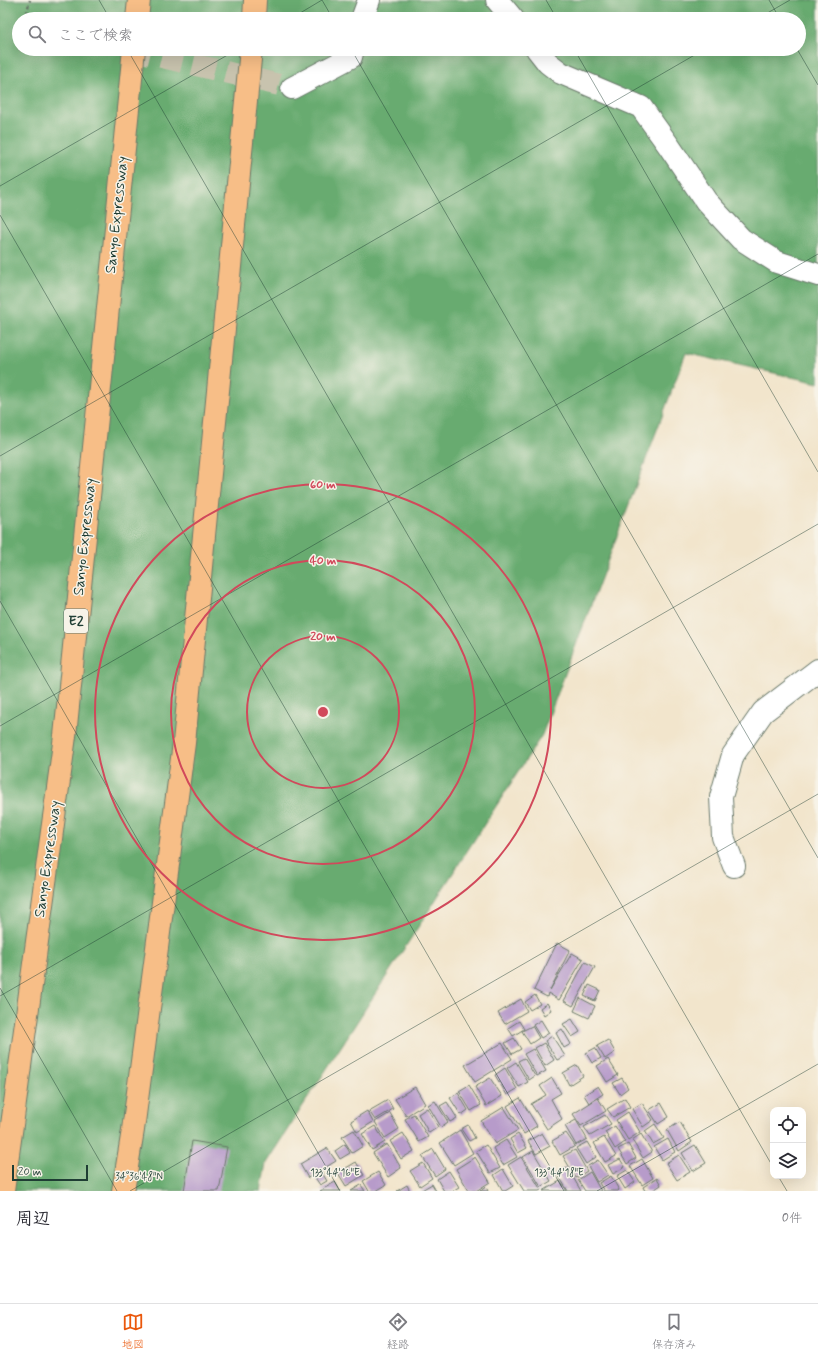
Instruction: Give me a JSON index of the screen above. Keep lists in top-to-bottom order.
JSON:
{
  "streets": {
    "highway": ["Sanyo Expressway", "E2"]
  },
  "scale_bar": "20 m",
  "page": {
    "search": "ここで検索",
    "scale": "20 m",
    "heading": ["周辺", "0件"],
    "nav": ["地図", "経路", "保存済み"]
  },
  "coordinates": ["133°44'16\"E", "133°44'18\"E", "34°36'48\"N"],
  "rings": ["60 m", "40 m", "20 m"]
}
